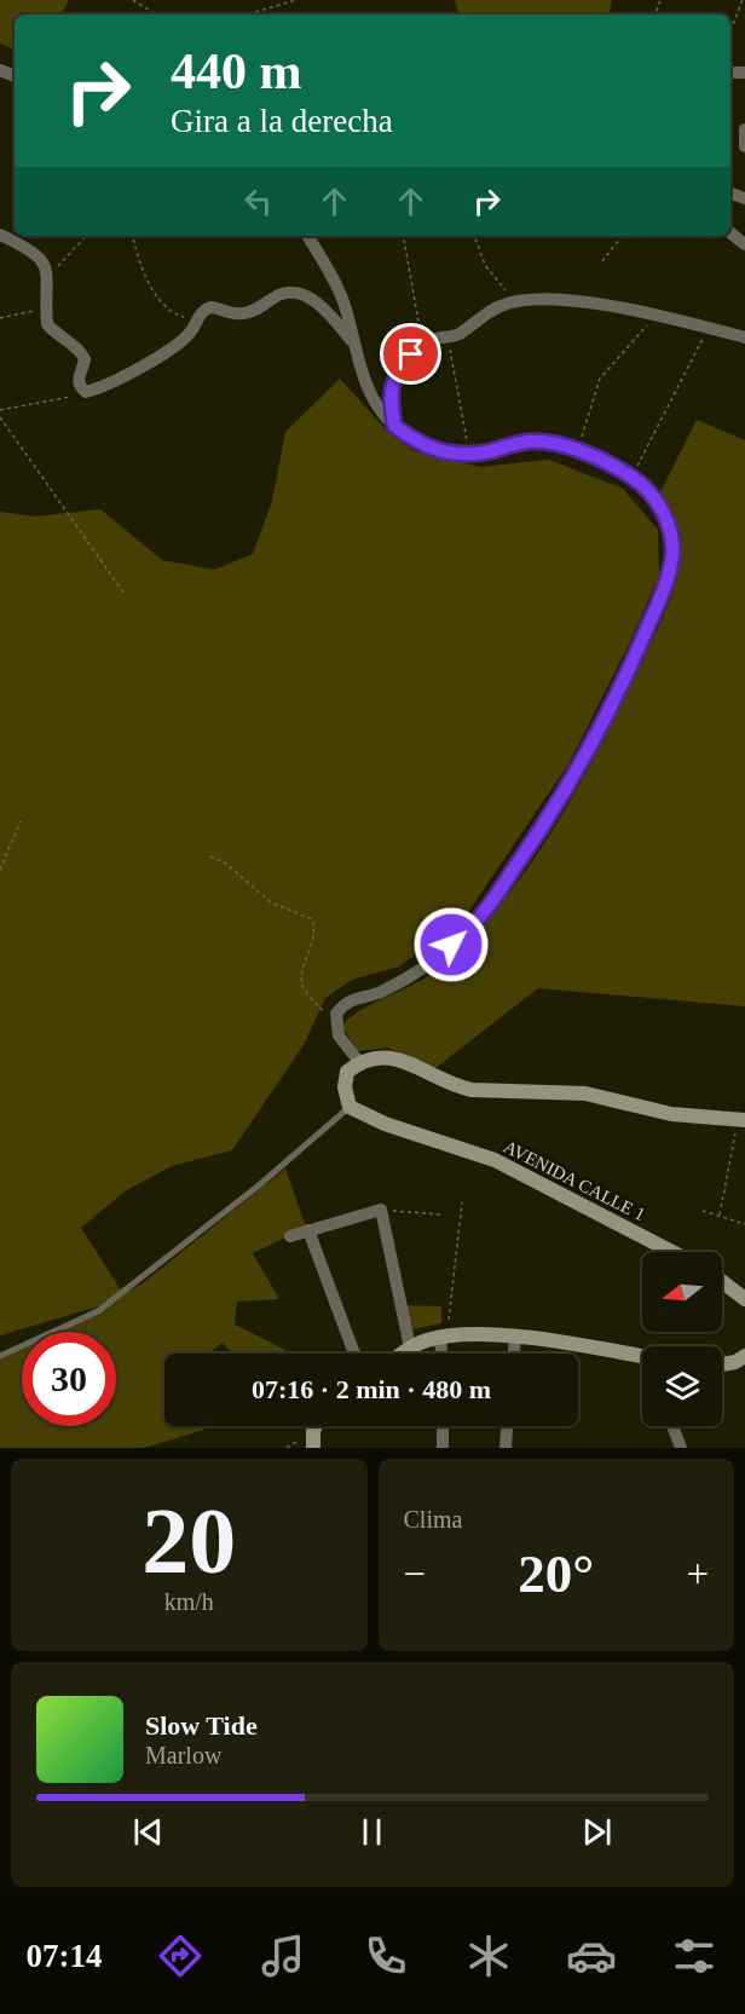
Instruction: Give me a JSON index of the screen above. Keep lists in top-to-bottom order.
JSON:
{
  "streets": {
    "street": ["AVENIDA CALLE 1"]
  },
  "north": "left",
  "page": {
    "turn": ["440 m", "Gira a la derecha"],
    "limit": "30",
    "trip": "07:16 · 2 min · 480 m",
    "tile": [
      ["20", "km/h"],
      "Clima"
    ],
    "heat": ["−", "20°", "+"],
    "song": ["Slow Tide", "Marlow"],
    "tabs": "07:14"
  }
}
